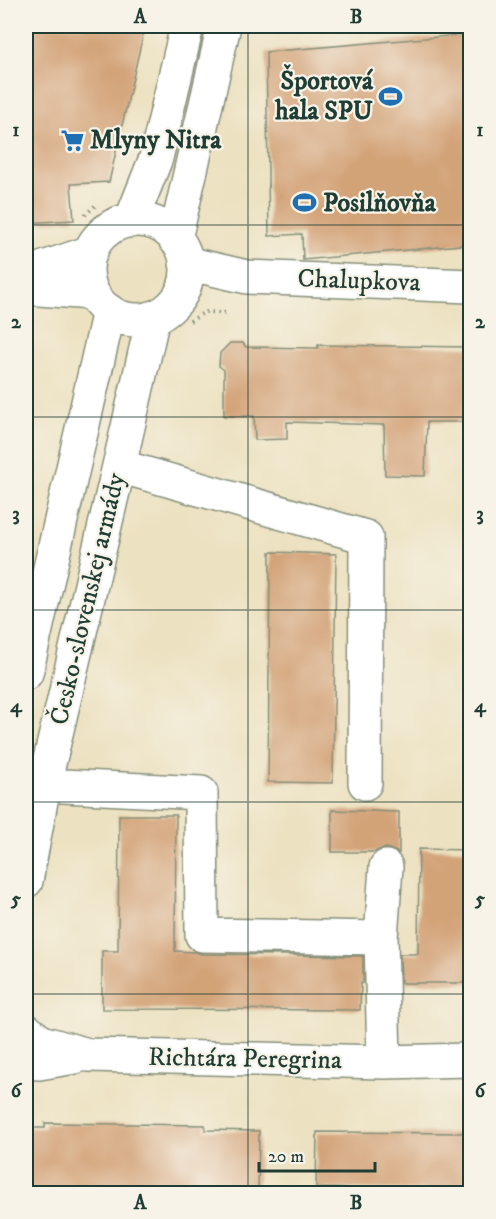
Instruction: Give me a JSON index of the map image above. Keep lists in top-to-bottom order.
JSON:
{
  "streets": {
    "street": ["Chalupkova", "Česko-slovenskej armády", "Richtára Peregrina"]
  },
  "crossings": [
    ["Chalupkova", "Česko-slovenskej armády"]
  ],
  "places": {
    "sports": ["Športová hala SPU", "Posilňovňa"],
    "supermarket": ["Mlyny Nitra"]
  },
  "scale_bar": "20 m",
  "grid": {
    "columns": ["A", "B"],
    "rows": [
      "1",
      "2",
      "3",
      "4",
      "5",
      "6"
    ]
  }
}
